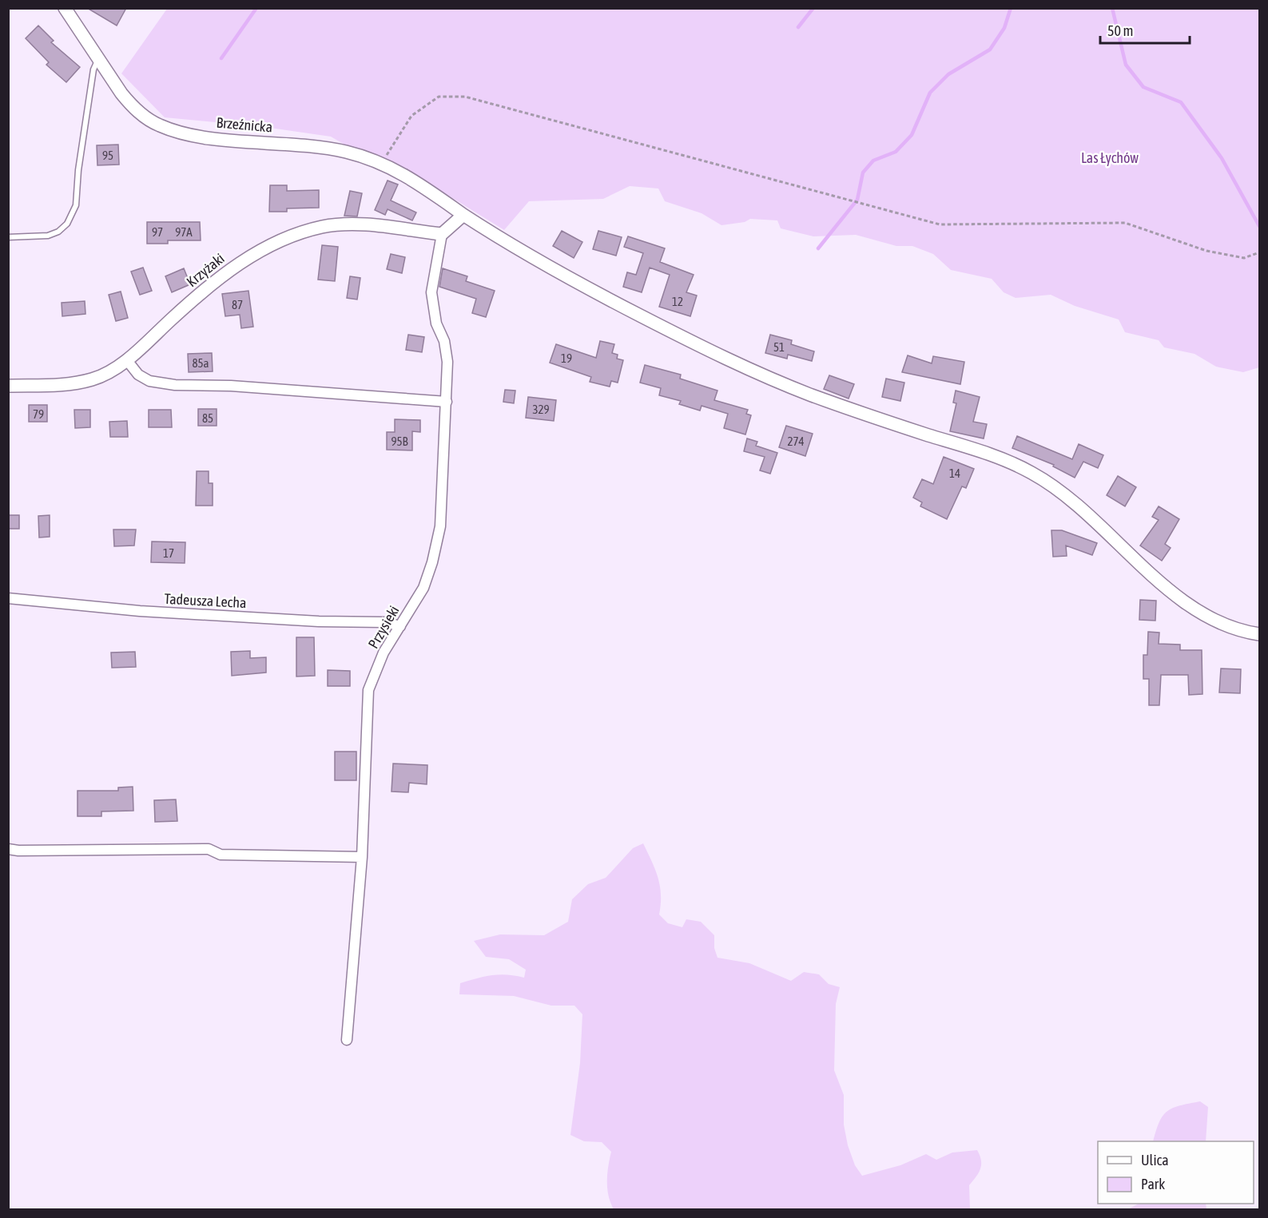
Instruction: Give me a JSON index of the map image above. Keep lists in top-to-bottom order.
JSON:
{
  "streets": {
    "street": [
      "Brzeźnicka",
      "Krzyżaki",
      "Tadeusza Lecha",
      "Przysieki"
    ]
  },
  "crossings": [
    ["Krzyżaki", "Przysieki"],
    ["Tadeusza Lecha", "Przysieki"]
  ],
  "parks": ["Las Łychów"],
  "house_numbers": [
    "95",
    "97",
    "97A",
    "12",
    "87",
    "51",
    "19",
    "85a",
    "329",
    "79",
    "85",
    "95B",
    "274",
    "14",
    "17"
  ],
  "legend": ["Ulica", "Park"],
  "scale_bar": "50 m"
}
